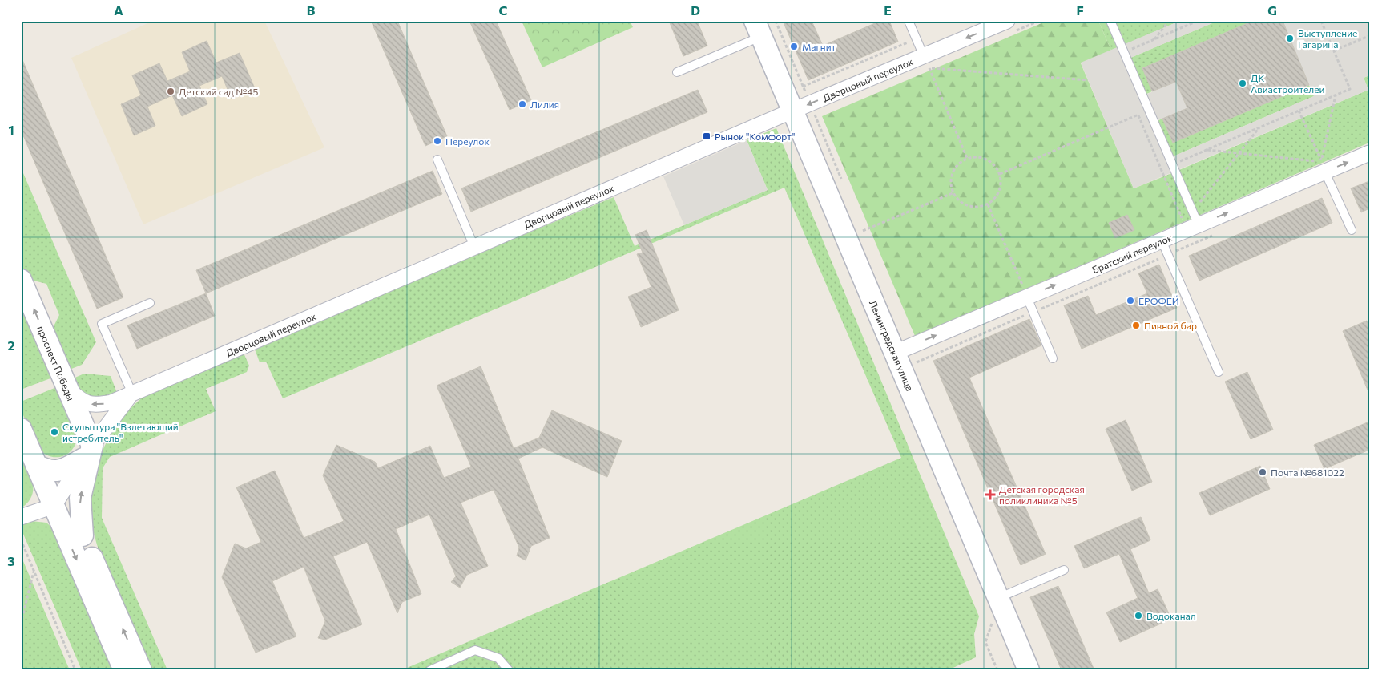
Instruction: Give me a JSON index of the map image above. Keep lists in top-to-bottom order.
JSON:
{
  "streets": {
    "main road": ["Ленинградская улица", "проспект Победы"],
    "street": ["Дворцовый переулок", "Братский переулок"]
  },
  "crossings": [
    ["Дворцовый переулок", "Ленинградская улица"],
    ["Дворцовый переулок", "проспект Победы"],
    ["Братский переулок", "Ленинградская улица"]
  ],
  "one_way": ["Братский переулок", "проспект Победы"],
  "places": {
    "other": [
      "Выступление Гагарина",
      "Магнит",
      "ДК Авиастроителей",
      "Детский сад №45",
      "Лилия",
      "Переулок",
      "ЕРОФЕЙ",
      "Пивной бар",
      "Скульптура \"Взлетающий истребитель\"",
      "Почта №681022",
      "Водоканал"
    ],
    "transit": ["Рынок \"Комфорт\""],
    "health": ["Детская городская поликлиника №5"]
  },
  "grid": {
    "columns": [
      "A",
      "B",
      "C",
      "D",
      "E",
      "F",
      "G"
    ],
    "rows": ["1", "2", "3"]
  }
}
